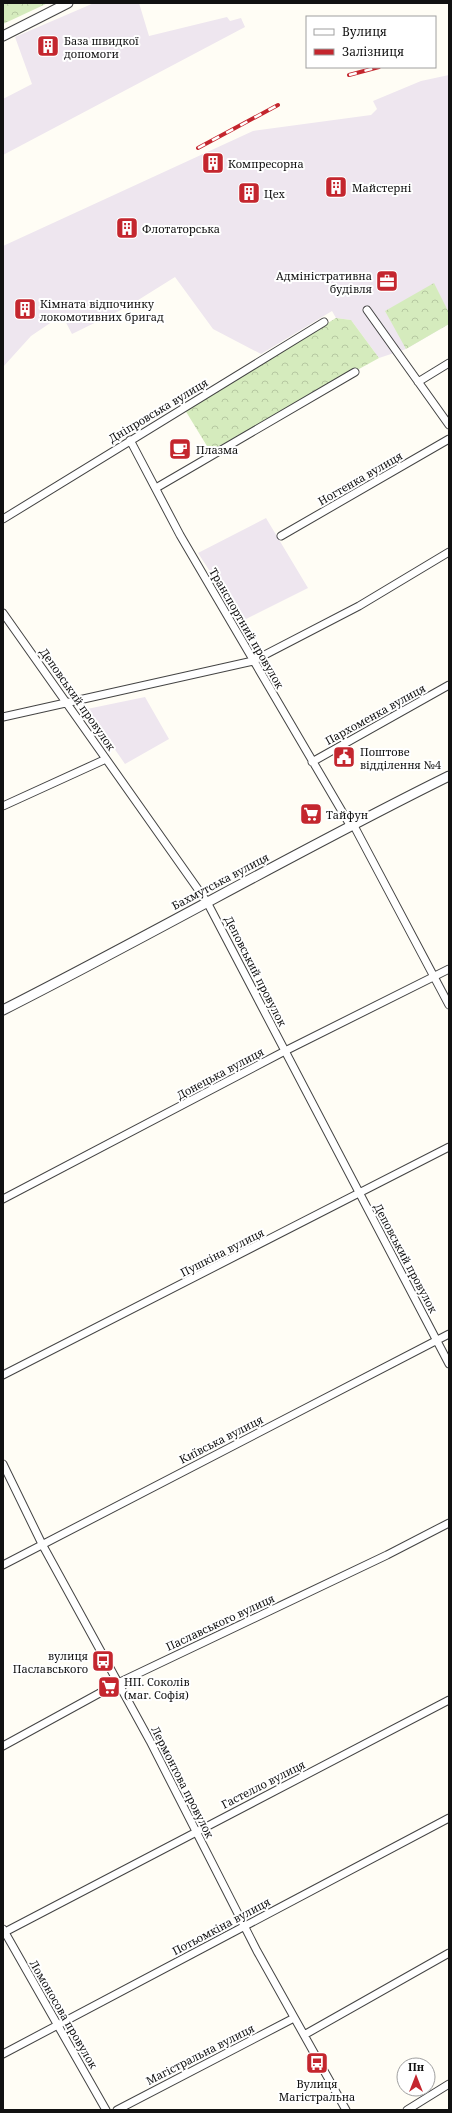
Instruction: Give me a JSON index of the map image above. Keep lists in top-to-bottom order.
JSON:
{
  "streets": {
    "street": [
      "Дніпровська вулиця",
      "Ногтенка вулиця",
      "Транспортний провулок",
      "Деповський провулок",
      "Пархоменка вулиця",
      "Бахмутська вулиця",
      "Донецька вулиця",
      "Пушкіна вулиця",
      "Київська вулиця",
      "Паславського вулиця",
      "Лермонтова провулок",
      "Гастелло вулиця",
      "Потьомкіна вулиця",
      "Ломоносова провулок",
      "Магістральна вулиця"
    ]
  },
  "crossings": [
    ["Дніпровська вулиця", "Транспортний провулок"],
    ["Транспортний провулок", "Пархоменка вулиця"],
    ["Транспортний провулок", "Бахмутська вулиця"],
    ["Транспортний провулок", "Донецька вулиця"],
    ["Деповський провулок", "Бахмутська вулиця"],
    ["Деповський провулок", "Донецька вулиця"],
    ["Деповський провулок", "Пушкіна вулиця"],
    ["Деповський провулок", "Київська вулиця"],
    ["Київська вулиця", "Лермонтова провулок"],
    ["Паславського вулиця", "Лермонтова провулок"],
    ["Лермонтова провулок", "Гастелло вулиця"],
    ["Лермонтова провулок", "Потьомкіна вулиця"],
    ["Лермонтова провулок", "Магістральна вулиця"],
    ["Гастелло вулиця", "Ломоносова провулок"],
    ["Потьомкіна вулиця", "Ломоносова провулок"]
  ],
  "places": {
    "building": [
      "База швидкої допомоги",
      "Компресорна",
      "Майстерні",
      "Цех",
      "Флотаторська",
      "Кімната відпочинку локомотивних бригад"
    ],
    "office": ["Адміністративна будівля"],
    "cafe": ["Плазма"],
    "public building": ["Поштове відділення №4"],
    "supermarket": ["Тайфун", "НП. Соколів (маг. Софія)"],
    "bus stop": ["вулиця Паславського", "Вулиця Магістральна"]
  },
  "legend": ["Вулиця", "Залізниця"],
  "north": "top"
}
